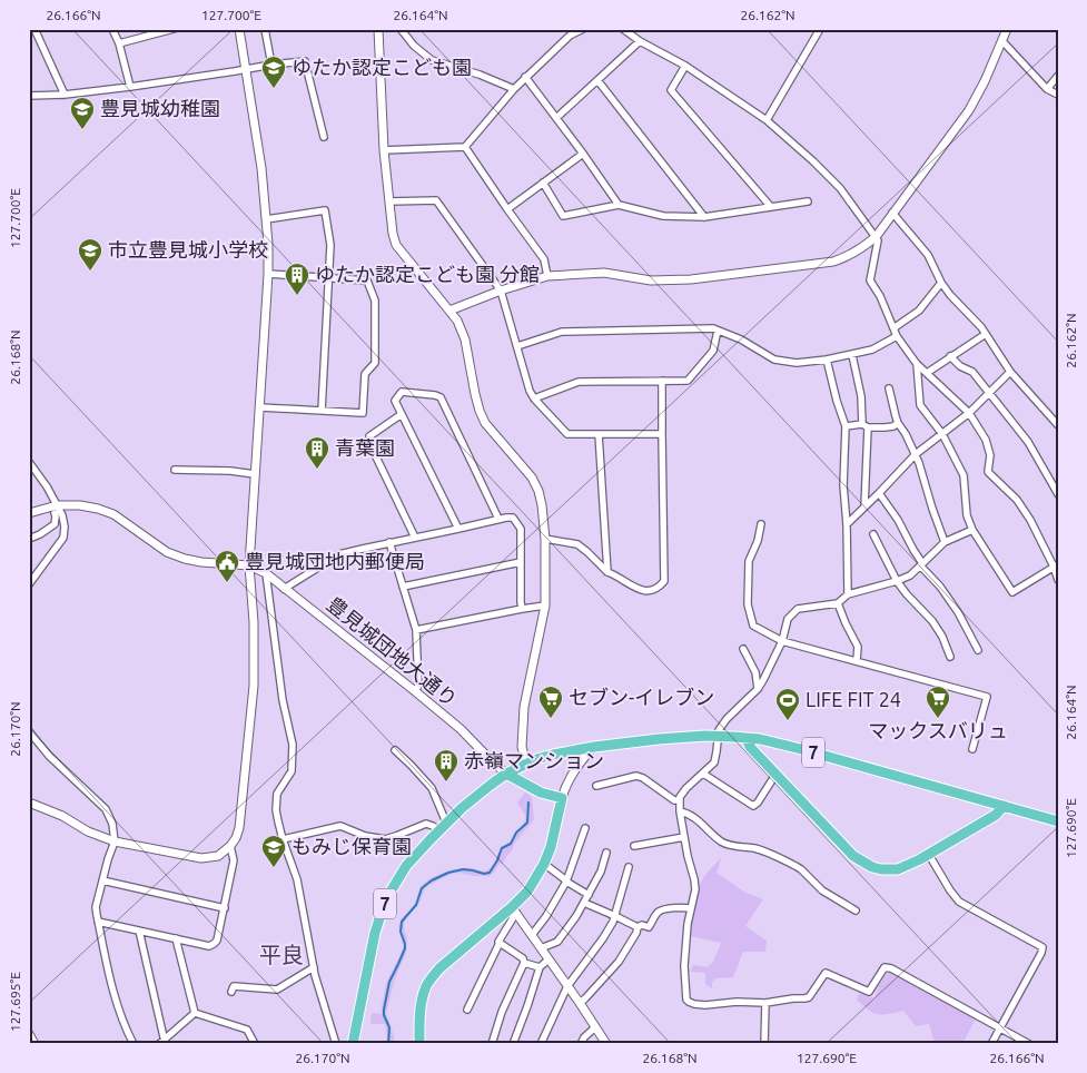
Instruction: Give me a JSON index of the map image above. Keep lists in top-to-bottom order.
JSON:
{
  "streets": {
    "main road": ["7"],
    "street": ["豊見城団地大通り"]
  },
  "crossings": [
    ["豊見城団地大通り", "7"]
  ],
  "districts": ["平良"],
  "places": {
    "school or university": [
      "ゆたか認定こども園",
      "豊見城幼稚園",
      "市立豊見城小学校",
      "もみじ保育園"
    ],
    "building": ["ゆたか認定こども園 分館", "青葉園", "赤嶺マンション"],
    "public building": ["豊見城団地内郵便局"],
    "supermarket": ["セブン-イレブン", "マックスバリュ"],
    "sports": ["LIFE FIT 24"]
  },
  "coordinates": [
    "26.166°N",
    "127.700°E",
    "26.164°N",
    "26.162°N",
    "26.168°N",
    "26.170°N",
    "127.690°E",
    "127.695°E"
  ]
}
